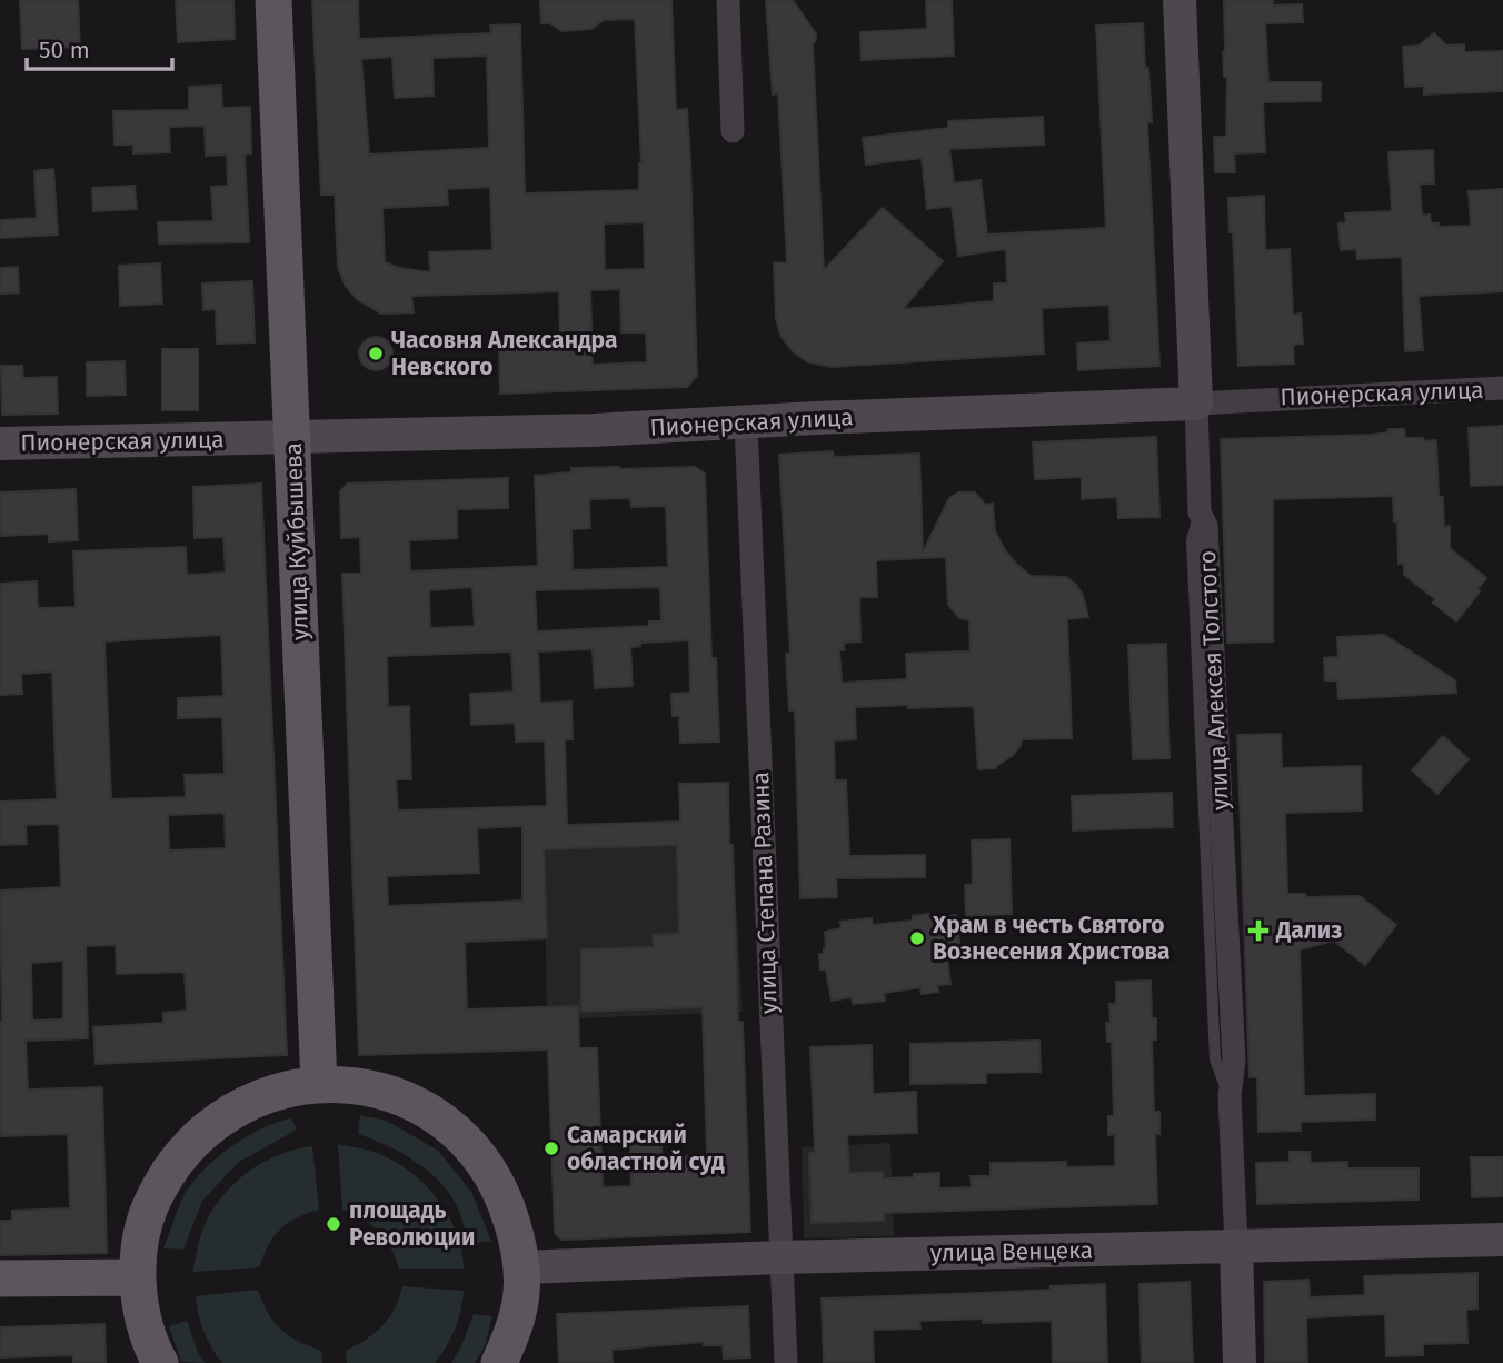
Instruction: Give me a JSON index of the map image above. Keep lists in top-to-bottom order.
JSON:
{
  "streets": {
    "main road": [
      "Пионерская улица",
      "улица Куйбышева",
      "улица Алексея Толстого",
      "улица Венцека"
    ],
    "street": ["улица Степана Разина"]
  },
  "crossings": [
    ["Пионерская улица", "улица Куйбышева"],
    ["Пионерская улица", "улица Алексея Толстого"],
    ["Пионерская улица", "улица Степана Разина"],
    ["улица Алексея Толстого", "улица Венцека"],
    ["улица Степана Разина", "улица Венцека"]
  ],
  "places": {
    "other": [
      "Часовня Александра Невского",
      "Храм в честь Святого Вознесения Христова",
      "Самарский областной суд",
      "площадь Революции"
    ],
    "health": ["Дализ"]
  },
  "scale_bar": "50 m"
}
